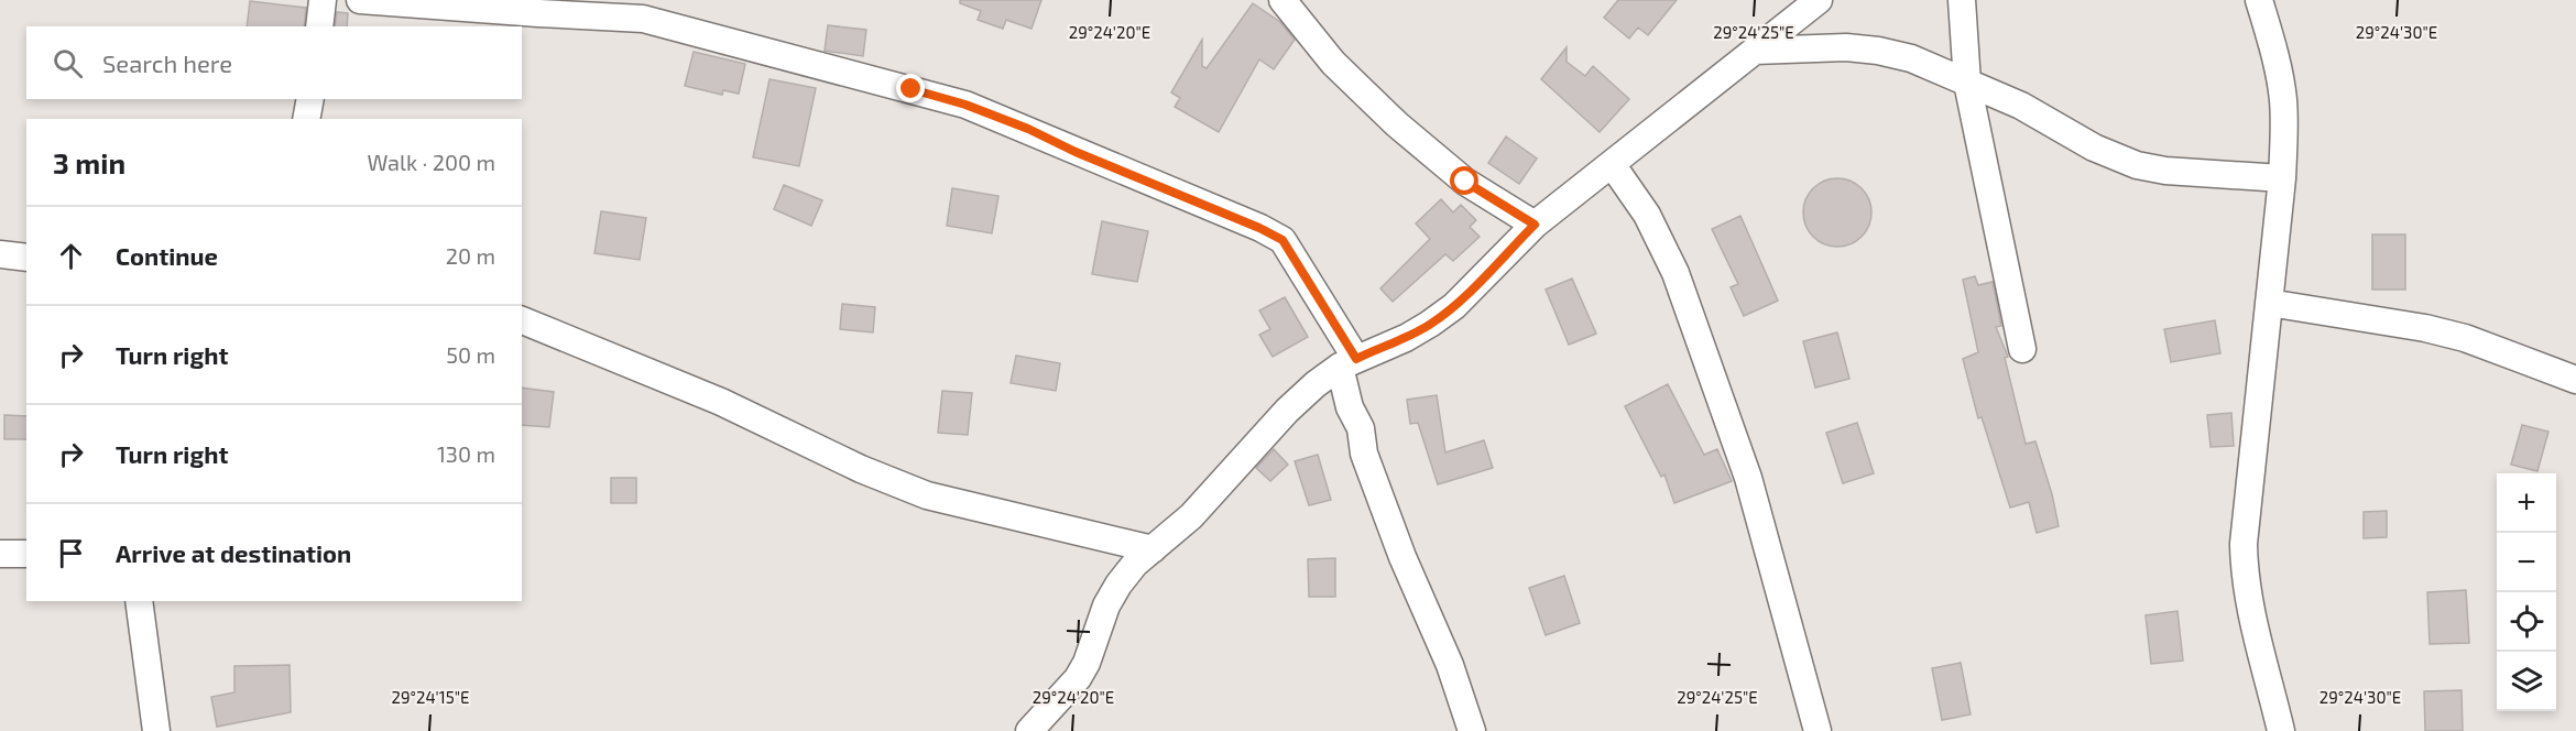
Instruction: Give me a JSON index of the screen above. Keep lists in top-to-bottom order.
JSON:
{
  "page": {
    "search": "Search here",
    "heading": ["3 min", "Walk · 200 m"],
    "list": [
      ["Continue", "20 m"],
      ["Turn right", "50 m"],
      ["Turn right", "130 m"],
      "Arrive at destination"
    ],
    "map_buttons": ["+", "−"]
  },
  "coordinates": [
    "29°24'20\"E",
    "29°24'25\"E",
    "29°24'30\"E",
    "29°24'15\"E"
  ]
}
